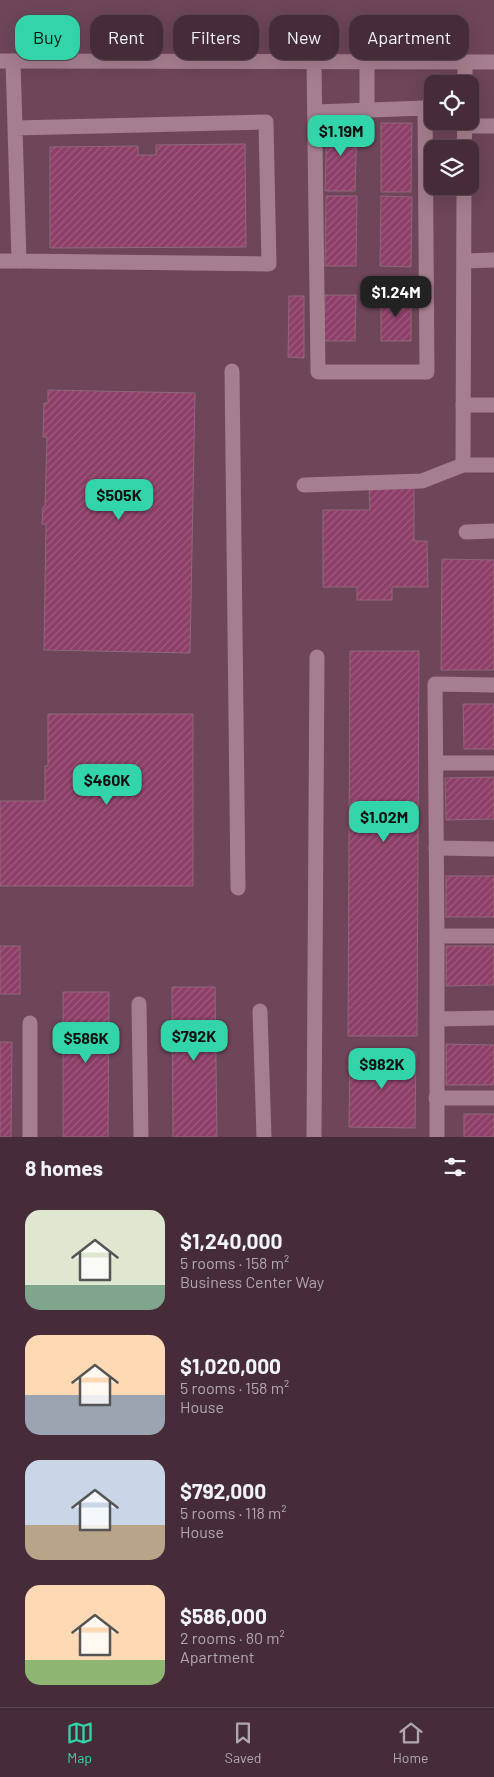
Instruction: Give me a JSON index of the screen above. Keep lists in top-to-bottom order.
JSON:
{
  "page": {
    "chip": [
      "Buy",
      "Rent",
      "Filters",
      "New",
      "Apartment"
    ],
    "price": [
      "$1.19M",
      "$1.24M",
      "$505K",
      "$460K",
      "$1.02M",
      "$792K",
      "$586K",
      "$982K"
    ],
    "heading": "8 homes",
    "list": [
      {
        "name": "$1,240,000",
        "note": "5 rooms · 158 m² · Business Center Way"
      },
      {
        "name": "$1,020,000",
        "note": "5 rooms · 158 m² · House"
      },
      {
        "name": "$792,000",
        "note": "5 rooms · 118 m² · House"
      },
      {
        "name": "$586,000",
        "note": "2 rooms · 80 m² · Apartment"
      }
    ],
    "tabs": ["Map", "Saved", "Home"]
  }
}
